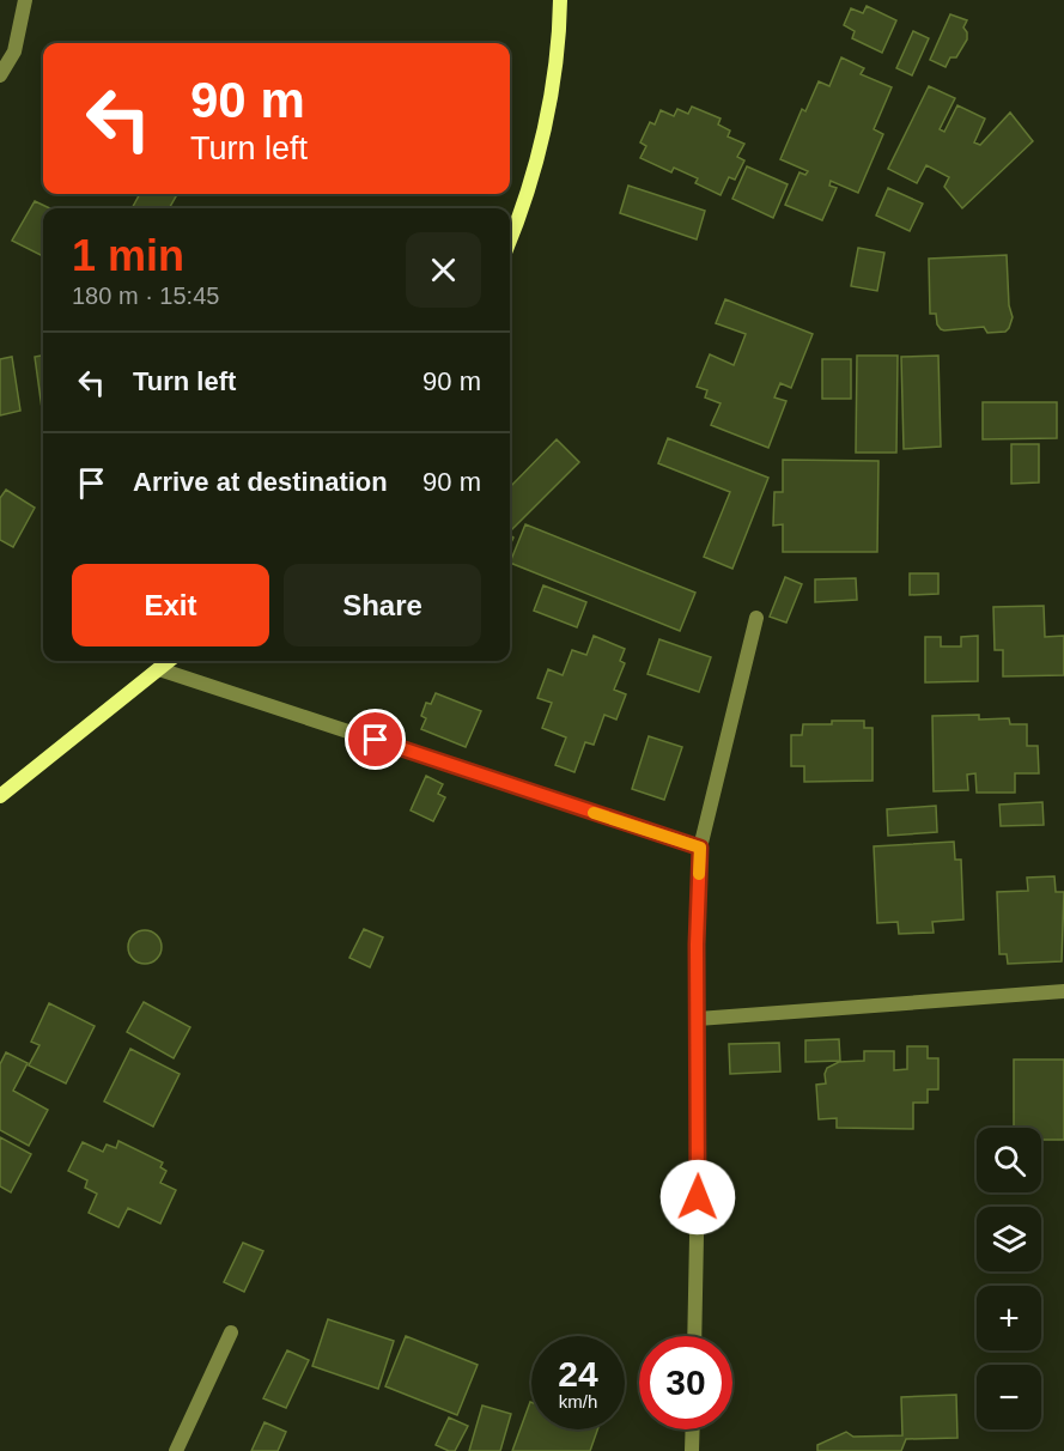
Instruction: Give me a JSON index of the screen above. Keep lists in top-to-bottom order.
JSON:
{
  "page": {
    "turn": ["90 m", "Turn left"],
    "heading": ["1 min", "180 m · 15:45"],
    "list": [
      {
        "name": "Turn left",
        "value": "90 m"
      },
      {
        "name": "Arrive at destination",
        "value": "90 m"
      }
    ],
    "buttons": ["Exit", "Share"],
    "map_buttons": ["+", "−"],
    "speed": "24 km/h",
    "limit": "30"
  }
}
